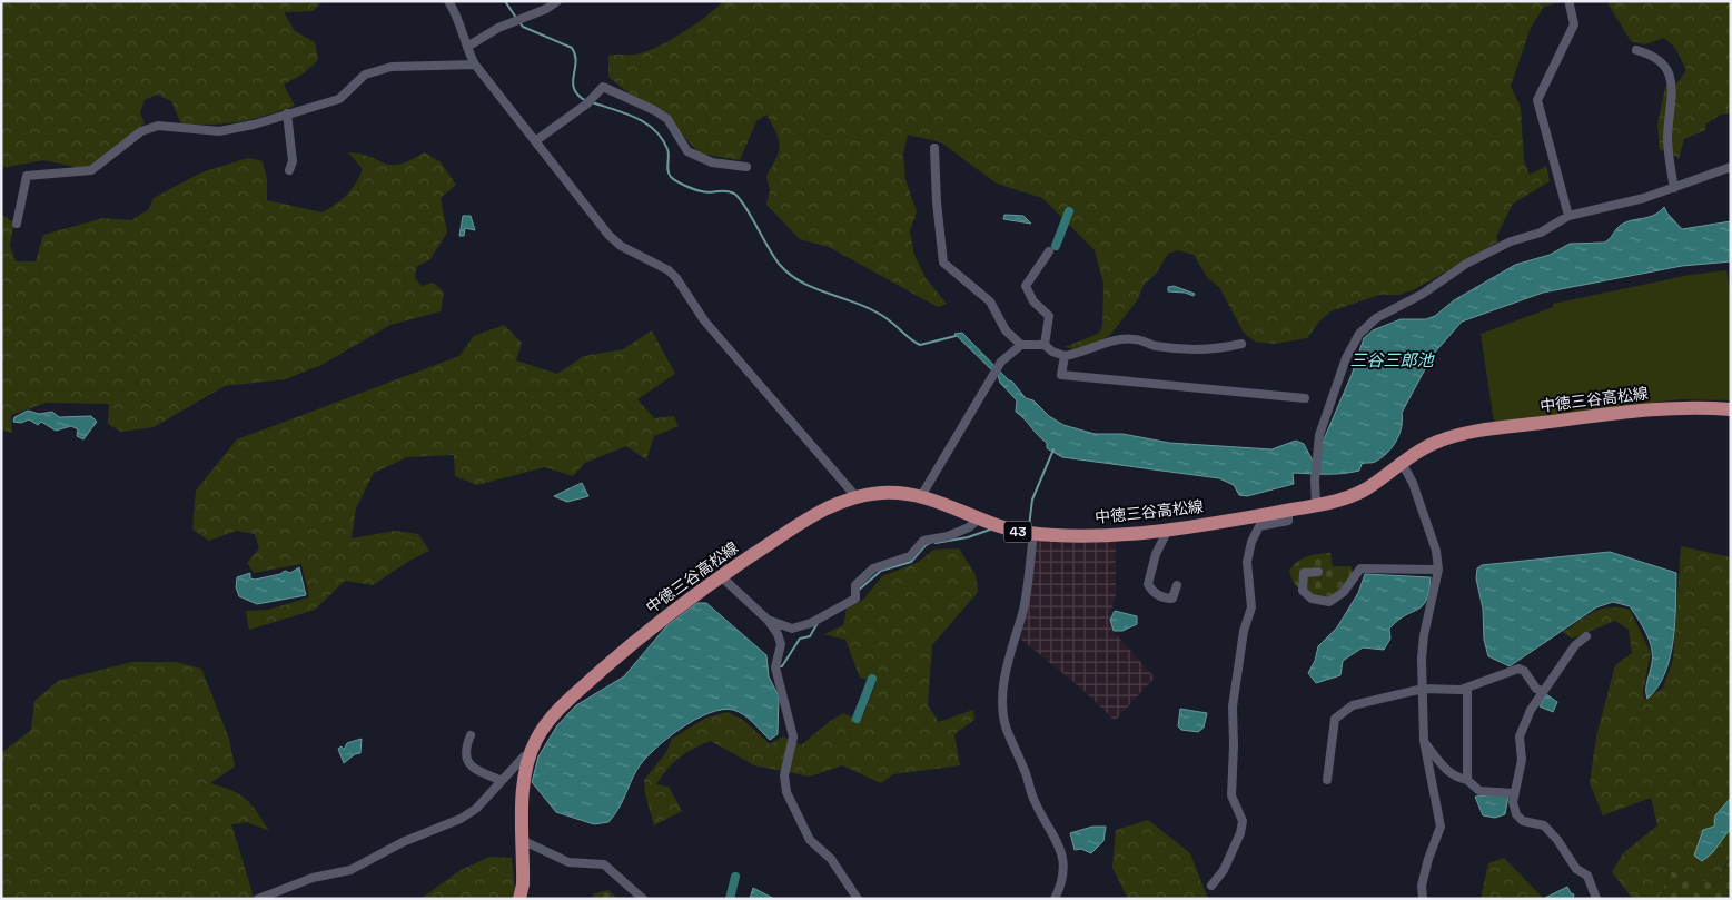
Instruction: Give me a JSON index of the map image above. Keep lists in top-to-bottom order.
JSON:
{
  "streets": {
    "main road": ["中徳三谷高松線", "43"]
  },
  "water": ["三谷三郎池"]
}
